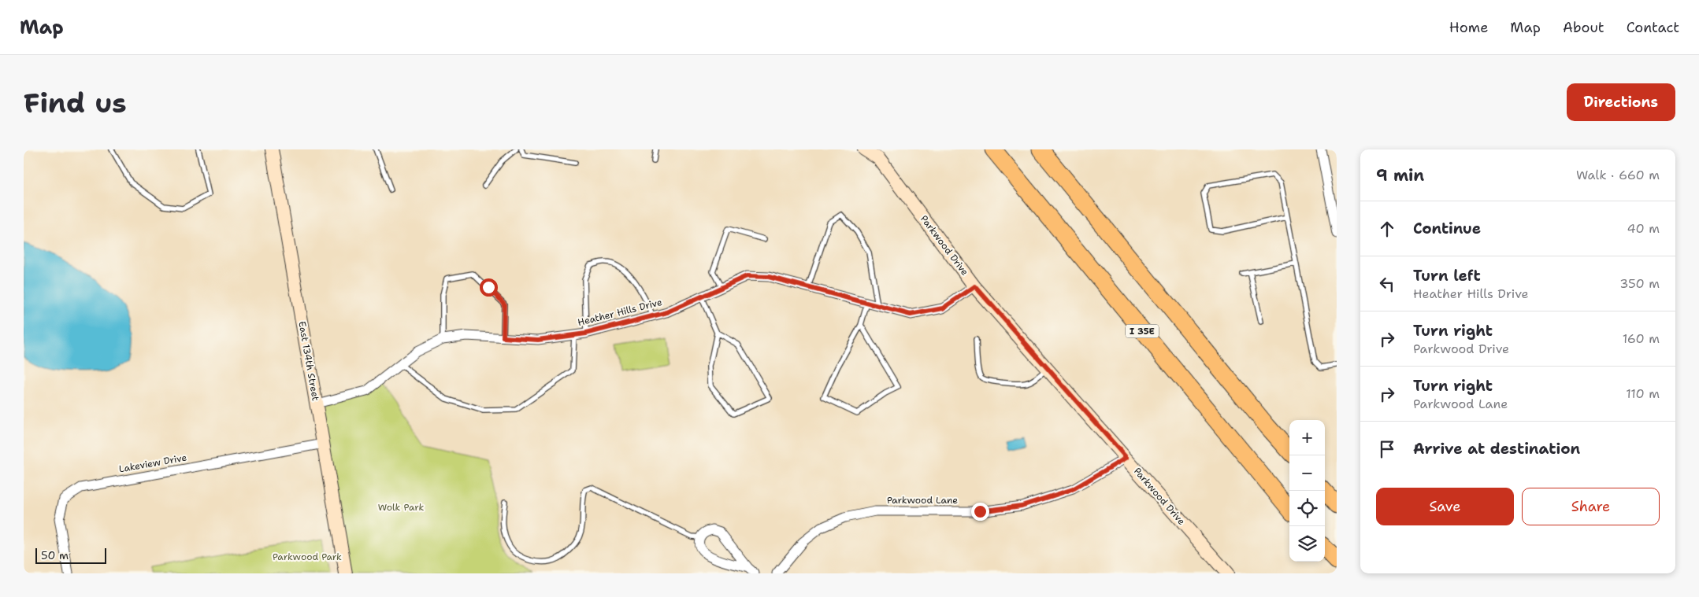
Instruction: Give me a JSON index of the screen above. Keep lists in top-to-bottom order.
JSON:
{
  "streets": {
    "highway": ["I 35E"],
    "street": [
      "Parkwood Drive",
      "Heather Hills Drive",
      "East 134th Street",
      "Lakeview Drive",
      "Parkwood Lane"
    ]
  },
  "crossings": [
    ["Parkwood Drive", "Heather Hills Drive"],
    ["Parkwood Drive", "Parkwood Lane"],
    ["Heather Hills Drive", "East 134th Street"],
    ["East 134th Street", "Lakeview Drive"]
  ],
  "parks": ["Wolk Park", "Parkwood Park"],
  "scale_bar": "50 m",
  "page": {
    "header": "Map",
    "nav": [
      "Home",
      "Map",
      "About",
      "Contact"
    ],
    "buttons": [
      "Directions",
      ["Save", "Share"]
    ],
    "title": "Find us",
    "heading": ["9 min", "Walk · 660 m"],
    "list": [
      ["Continue", "40 m"],
      ["Turn left", "Heather Hills Drive", "350 m"],
      ["Turn right", "Parkwood Drive", "160 m"],
      ["Turn right", "Parkwood Lane", "110 m"],
      "Arrive at destination"
    ],
    "map_buttons": ["+", "−"],
    "scale": "50 m"
  }
}
